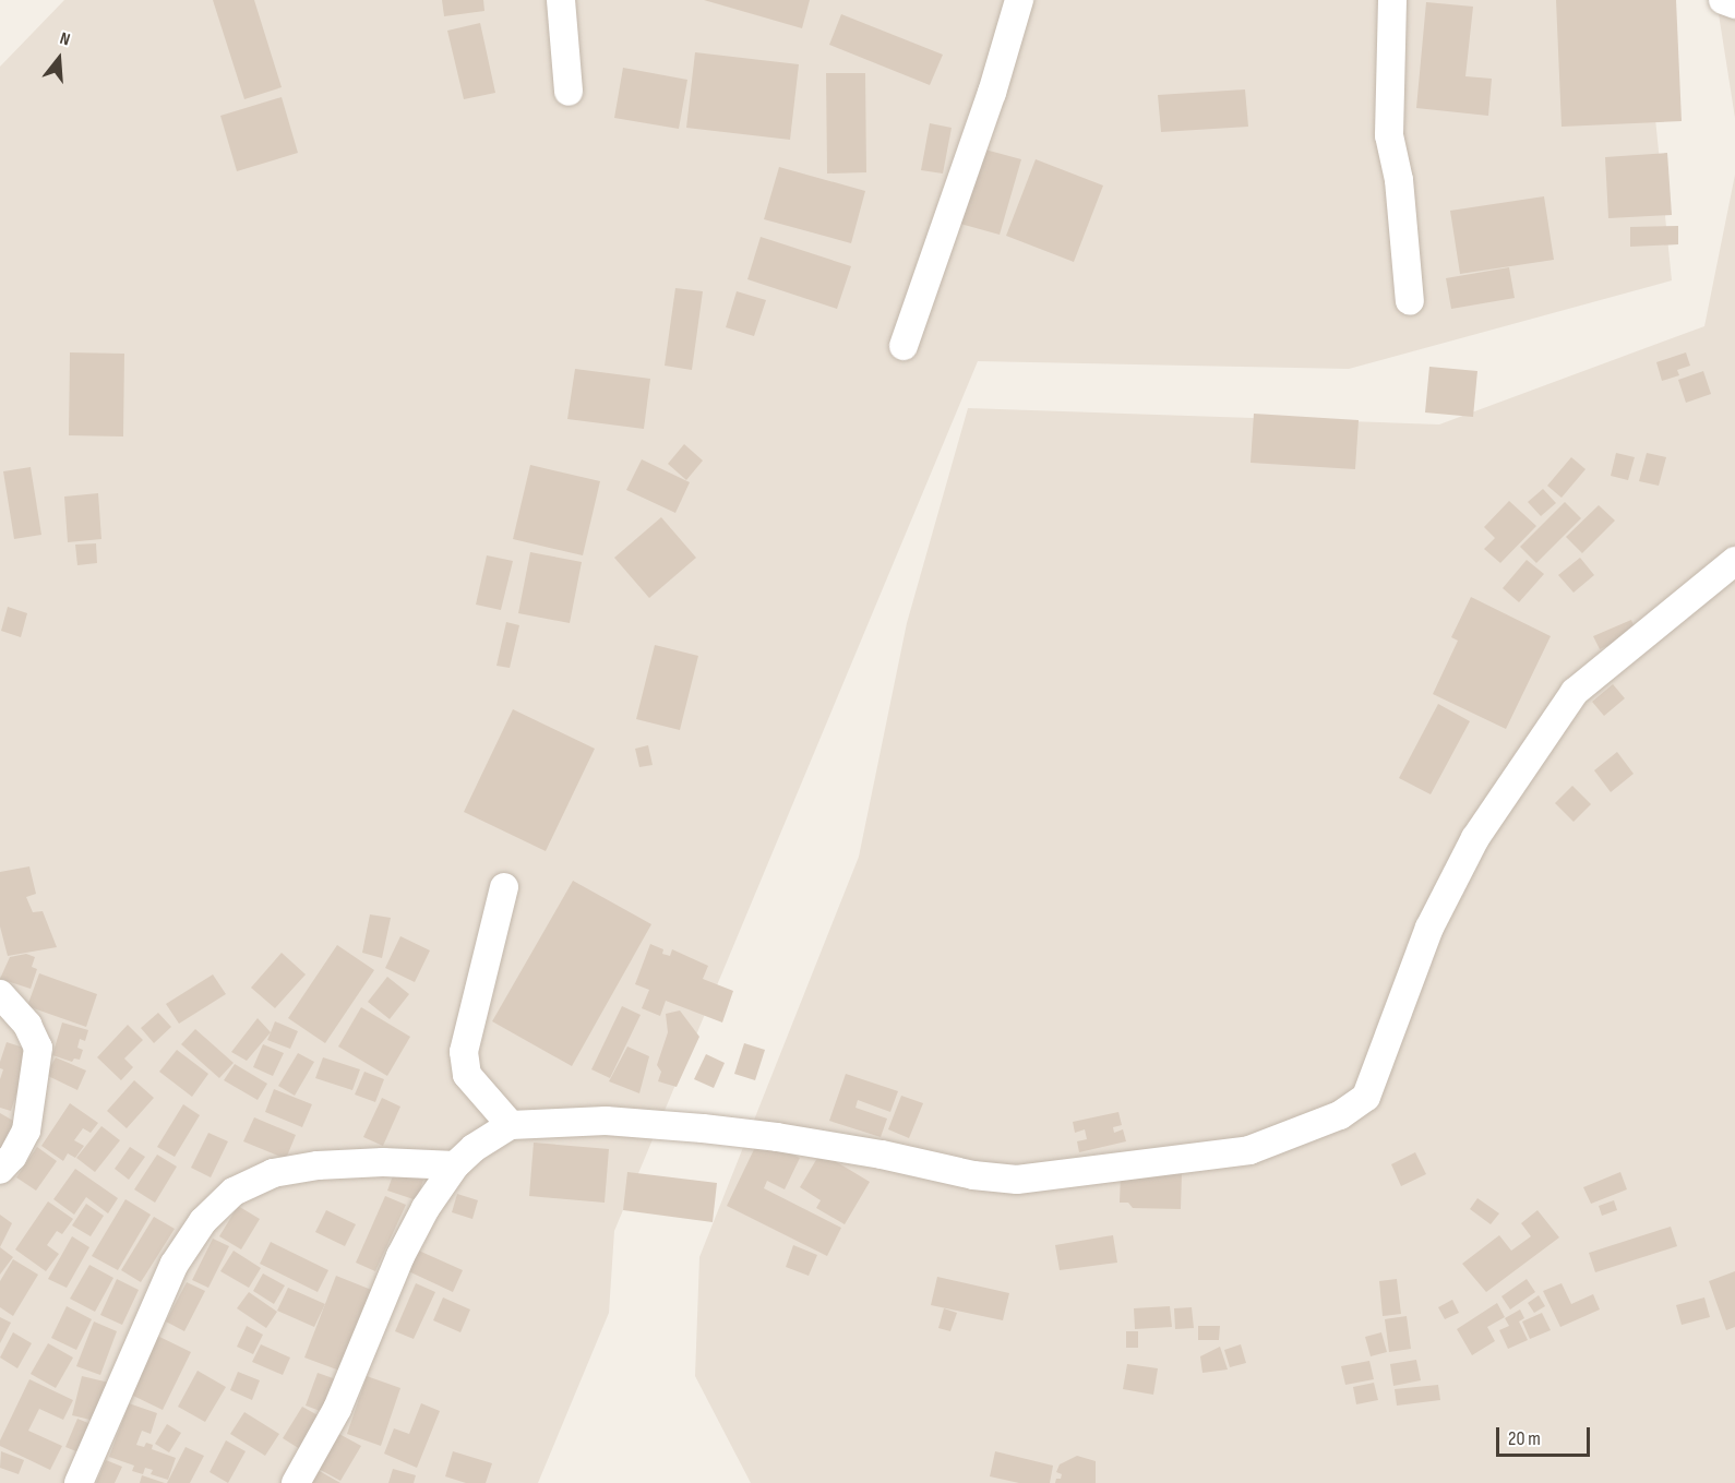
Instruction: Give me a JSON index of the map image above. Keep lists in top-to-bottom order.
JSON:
{
  "scale_bar": "20 m",
  "north": "top"
}
